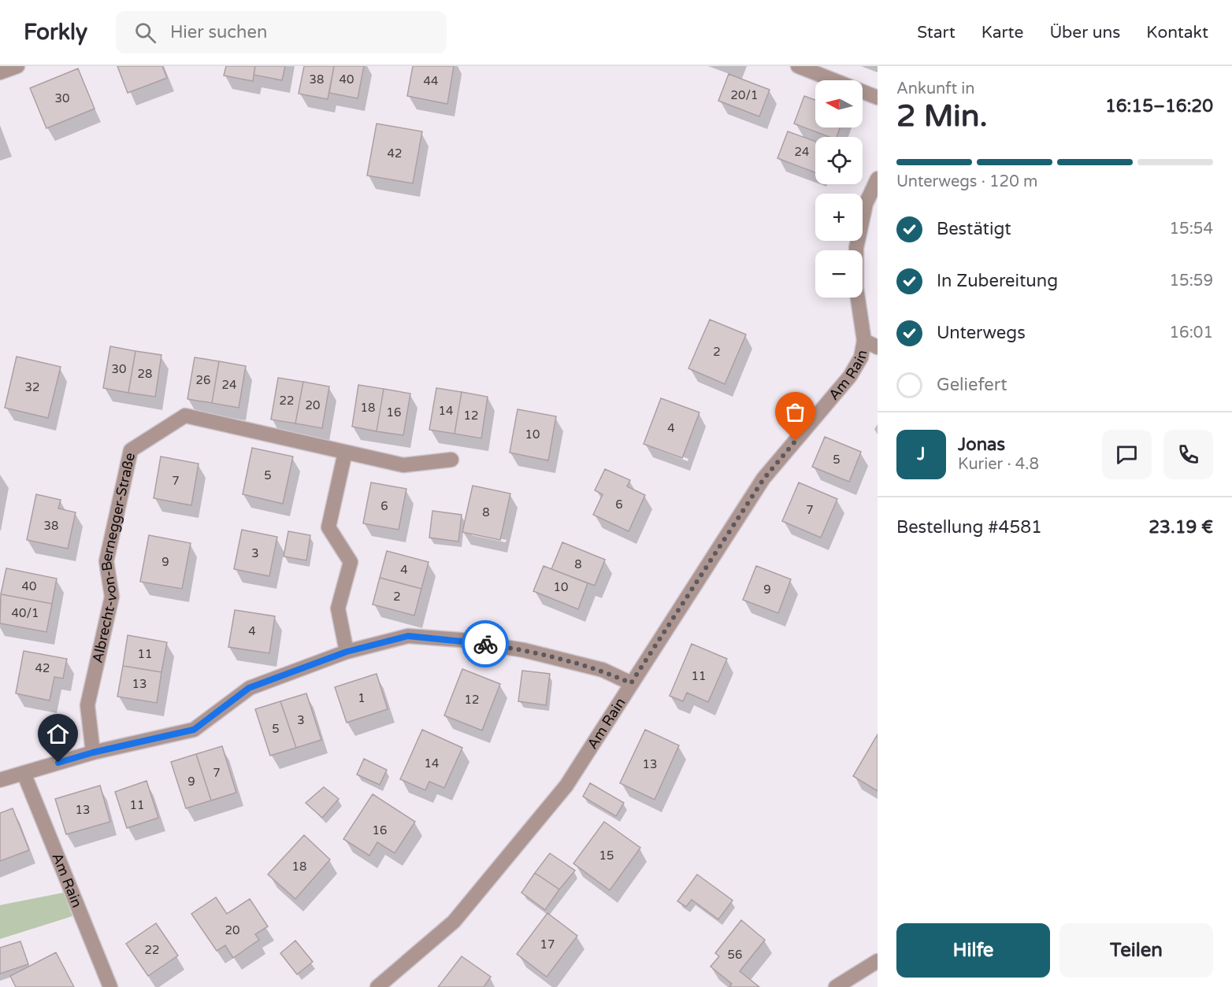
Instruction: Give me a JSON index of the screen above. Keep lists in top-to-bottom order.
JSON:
{
  "streets": {
    "street": ["Am Rain", "Albrecht-von-Bernegger-Straße"]
  },
  "house_numbers": [
    "38",
    "40",
    "44",
    "20/1",
    "30",
    "24",
    "42",
    "2",
    "30",
    "28",
    "26",
    "24",
    "32",
    "22",
    "20",
    "18",
    "14",
    "16",
    "12",
    "4",
    "10",
    "5",
    "5",
    "7",
    "6",
    "6",
    "7",
    "8",
    "38",
    "3",
    "9",
    "8",
    "4",
    "40",
    "10",
    "9",
    "2",
    "40/1",
    "4",
    "11",
    "42",
    "11",
    "13",
    "1",
    "12",
    "3",
    "5",
    "14",
    "13",
    "7",
    "9",
    "11",
    "13",
    "16",
    "15",
    "18",
    "20",
    "17",
    "22",
    "56"
  ],
  "north": "left",
  "page": {
    "header": "Forkly",
    "search": "Hier suchen",
    "nav": [
      "Start",
      "Karte",
      "Über uns",
      "Kontakt"
    ],
    "heading": ["2 Min.", "Ankunft in", "16:15–16:20"],
    "panel": [
      "Jonas",
      "Kurier · 4.8",
      "Bestellung #4581",
      "23.19 €"
    ],
    "map_buttons": ["+", "−"],
    "bar": "Unterwegs · 120 m",
    "list": [
      ["Bestätigt", "15:54"],
      ["In Zubereitung", "15:59"],
      ["Unterwegs", "16:01"],
      "Geliefert"
    ],
    "round": "J",
    "buttons": ["Hilfe", "Teilen"]
  }
}
